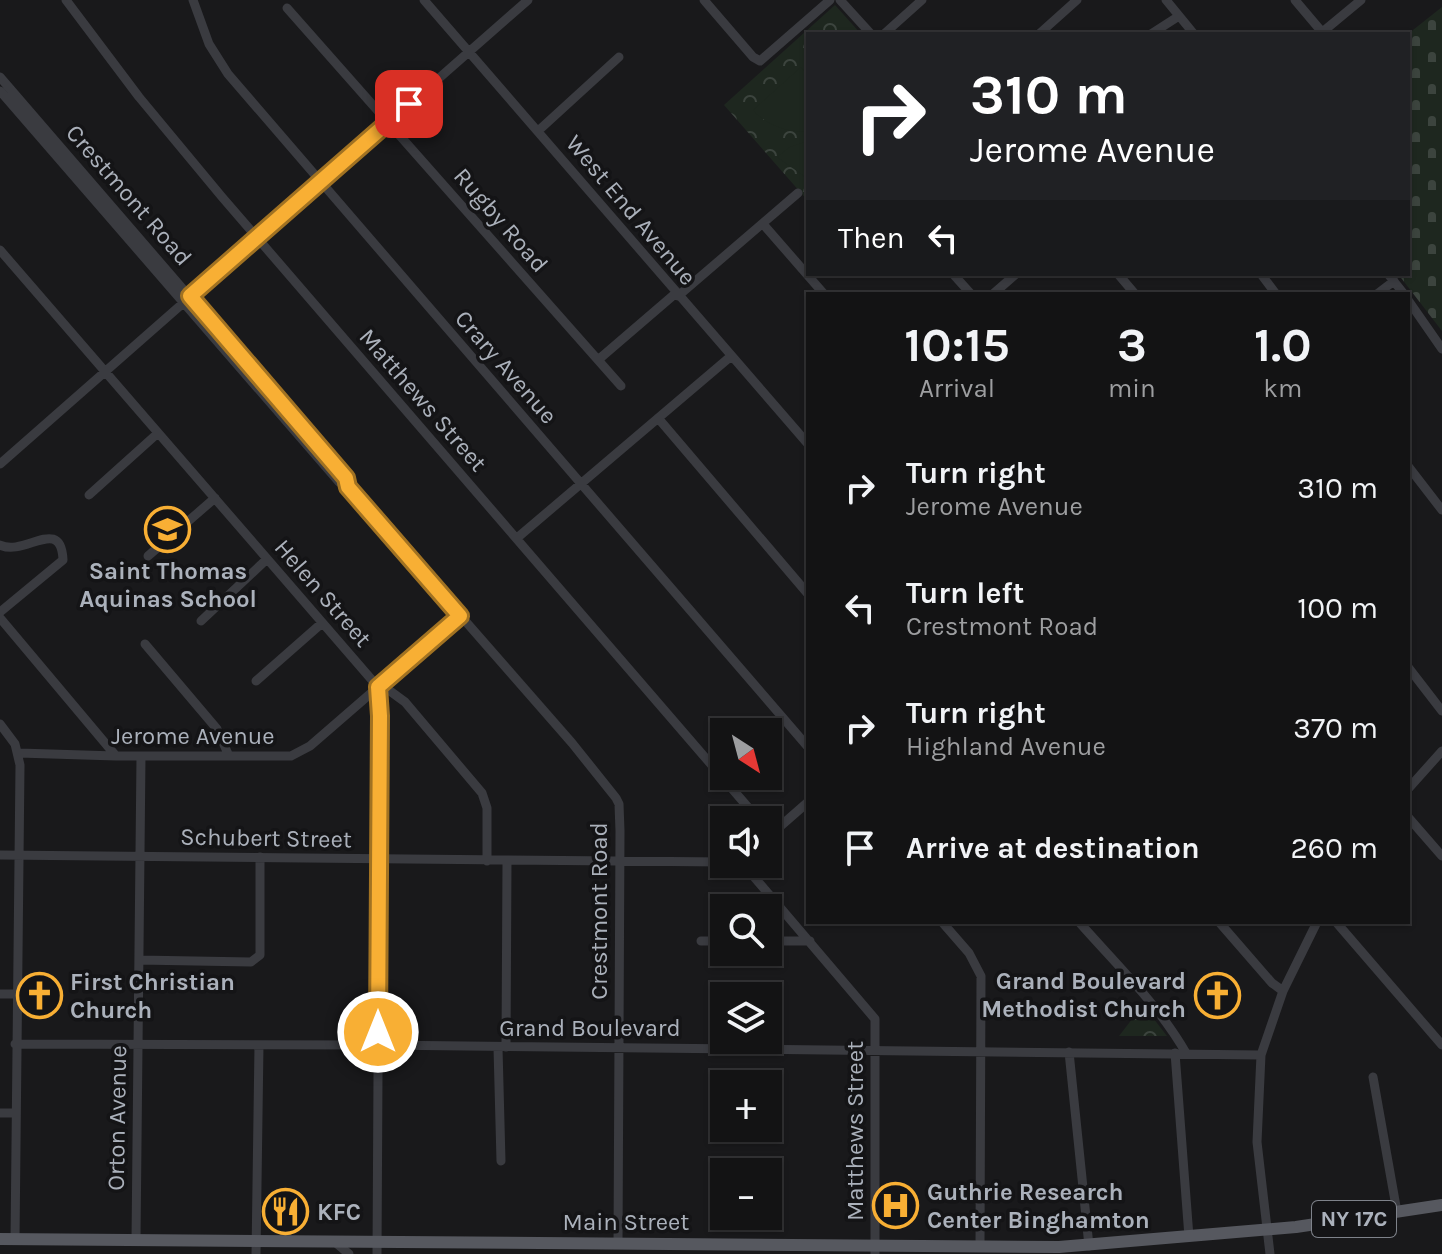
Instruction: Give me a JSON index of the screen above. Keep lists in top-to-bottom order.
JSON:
{
  "streets": {
    "main road": ["NY 17C", "Main Street"],
    "street": [
      "Crestmont Road",
      "West End Avenue",
      "Rugby Road",
      "Crary Avenue",
      "Matthews Street",
      "Helen Street",
      "Jerome Avenue",
      "Schubert Street",
      "Grand Boulevard",
      "Orton Avenue"
    ]
  },
  "crossings": [
    ["Crestmont Road", "Jerome Avenue"],
    ["Crestmont Road", "Schubert Street"],
    ["Crestmont Road", "Grand Boulevard"],
    ["Crestmont Road", "Main Street"],
    ["Matthews Street", "Grand Boulevard"],
    ["Matthews Street", "Main Street"],
    ["Helen Street", "Jerome Avenue"],
    ["Helen Street", "Schubert Street"],
    ["Jerome Avenue", "Orton Avenue"],
    ["Schubert Street", "Orton Avenue"],
    ["Grand Boulevard", "Orton Avenue"],
    ["Orton Avenue", "Main Street"]
  ],
  "places": {
    "school or university": ["Saint Thomas Aquinas School"],
    "church": ["Grand Boulevard Methodist Church", "First Christian Church"],
    "hospital": ["Guthrie Research Center Binghamton"],
    "restaurant": ["KFC"]
  },
  "north": "bottom right",
  "page": {
    "turn": ["310 m", "Jerome Avenue"],
    "then": "Then",
    "eta": [
      "10:15",
      "Arrival",
      "3",
      "min",
      "1.0",
      "km"
    ],
    "list": [
      {
        "name": "Turn right",
        "note": "Jerome Avenue",
        "value": "310 m"
      },
      {
        "name": "Turn left",
        "note": "Crestmont Road",
        "value": "100 m"
      },
      {
        "name": "Turn right",
        "note": "Highland Avenue",
        "value": "370 m"
      },
      {
        "name": "Arrive at destination",
        "value": "260 m"
      }
    ],
    "map_buttons": ["+", "−"]
  }
}
